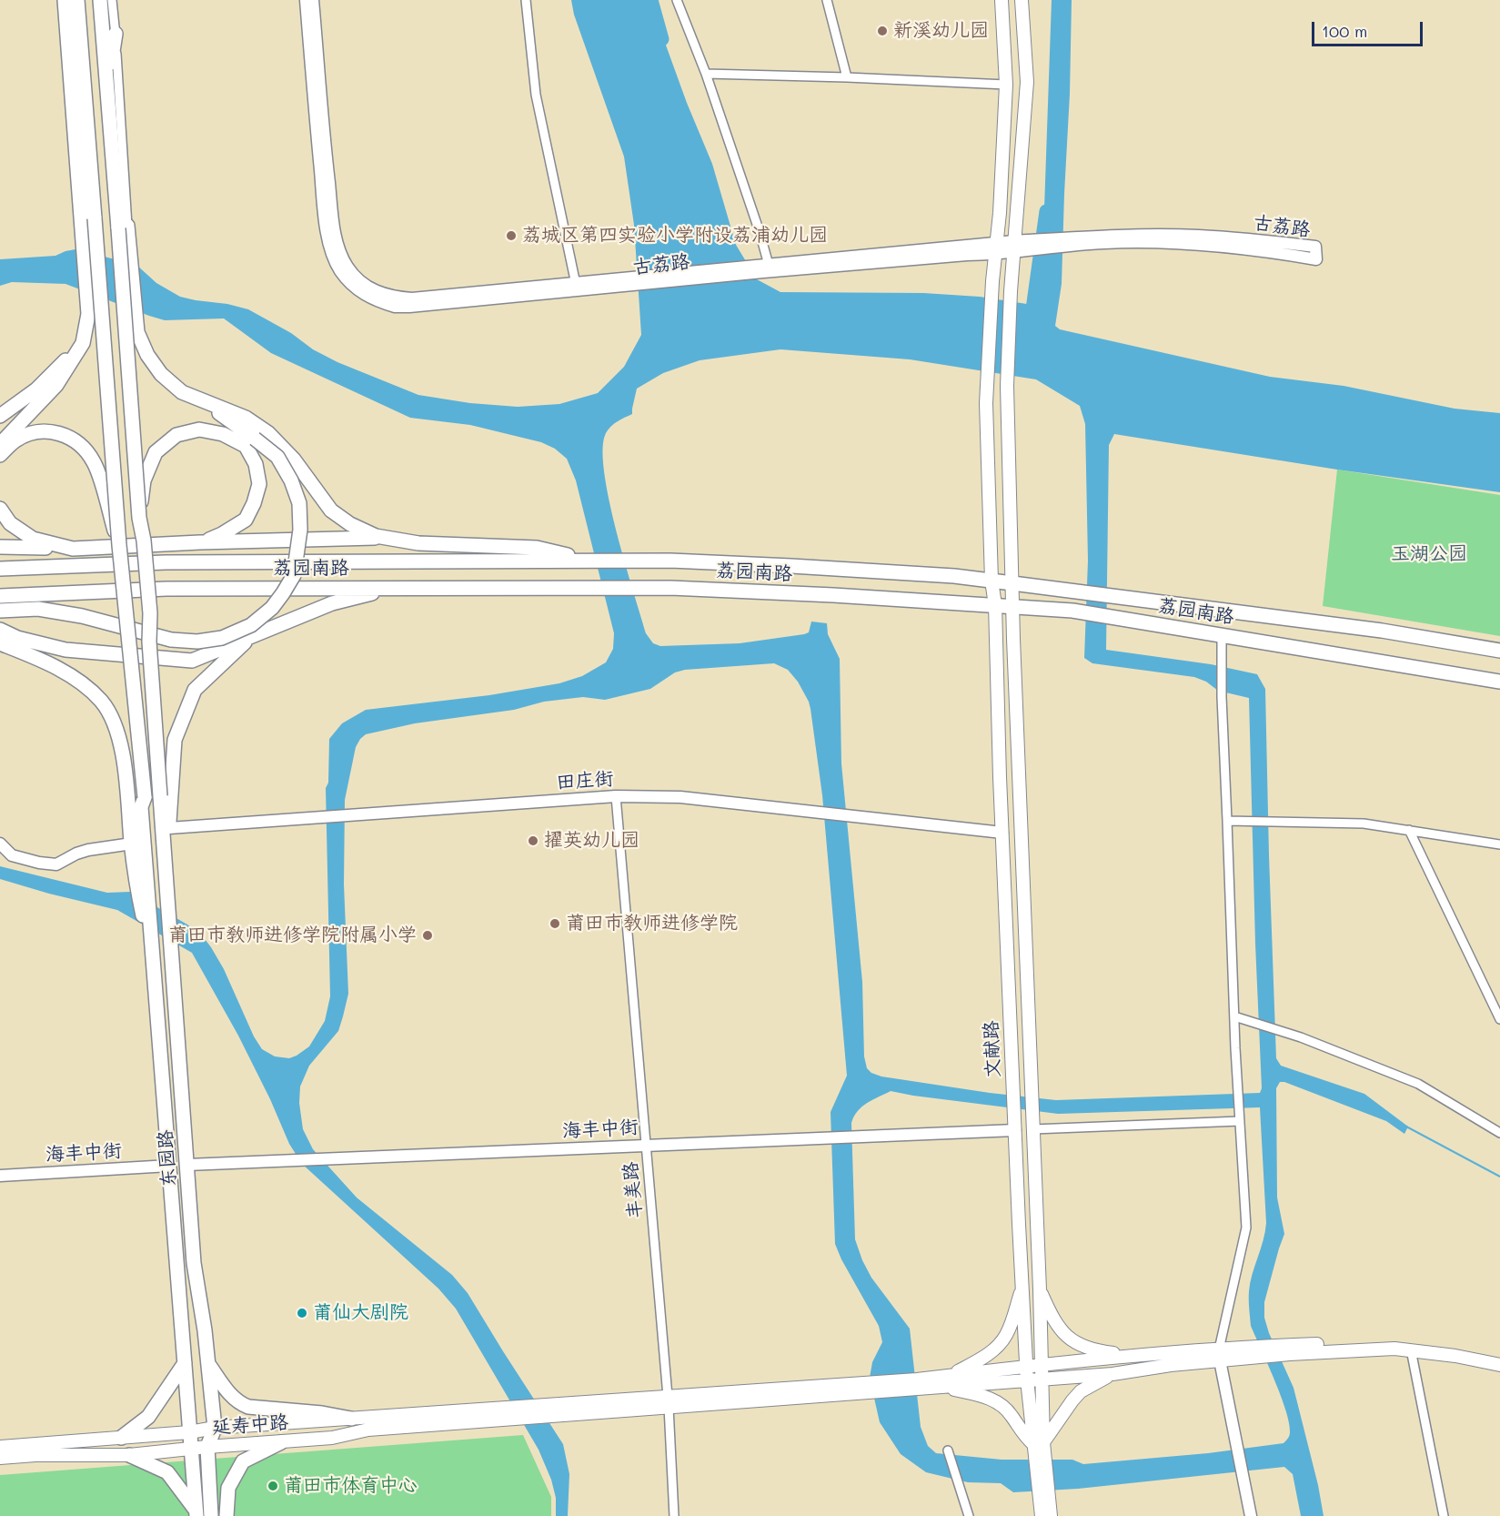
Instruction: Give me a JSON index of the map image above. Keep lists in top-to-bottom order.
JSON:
{
  "streets": {
    "main road": [
      "荔园南路",
      "文献路",
      "东园路",
      "延寿中路"
    ],
    "street": [
      "古荔路",
      "田庄街",
      "海丰中街",
      "丰美路"
    ]
  },
  "crossings": [
    ["古荔路", "文献路"],
    ["荔园南路", "文献路"],
    ["田庄街", "文献路"],
    ["田庄街", "丰美路"],
    ["文献路", "海丰中街"],
    ["海丰中街", "东园路"],
    ["海丰中街", "丰美路"],
    ["东园路", "延寿中路"]
  ],
  "parks": ["玉湖公园"],
  "places": [
    "新溪幼儿园",
    "荔城区第四实验小学附设荔浦幼儿园",
    "擢英幼儿园",
    "莆田市教师进修学院",
    "莆田市教师进修学院附属小学",
    "莆仙大剧院",
    "莆田市体育中心"
  ],
  "scale_bar": "100 m"
}
